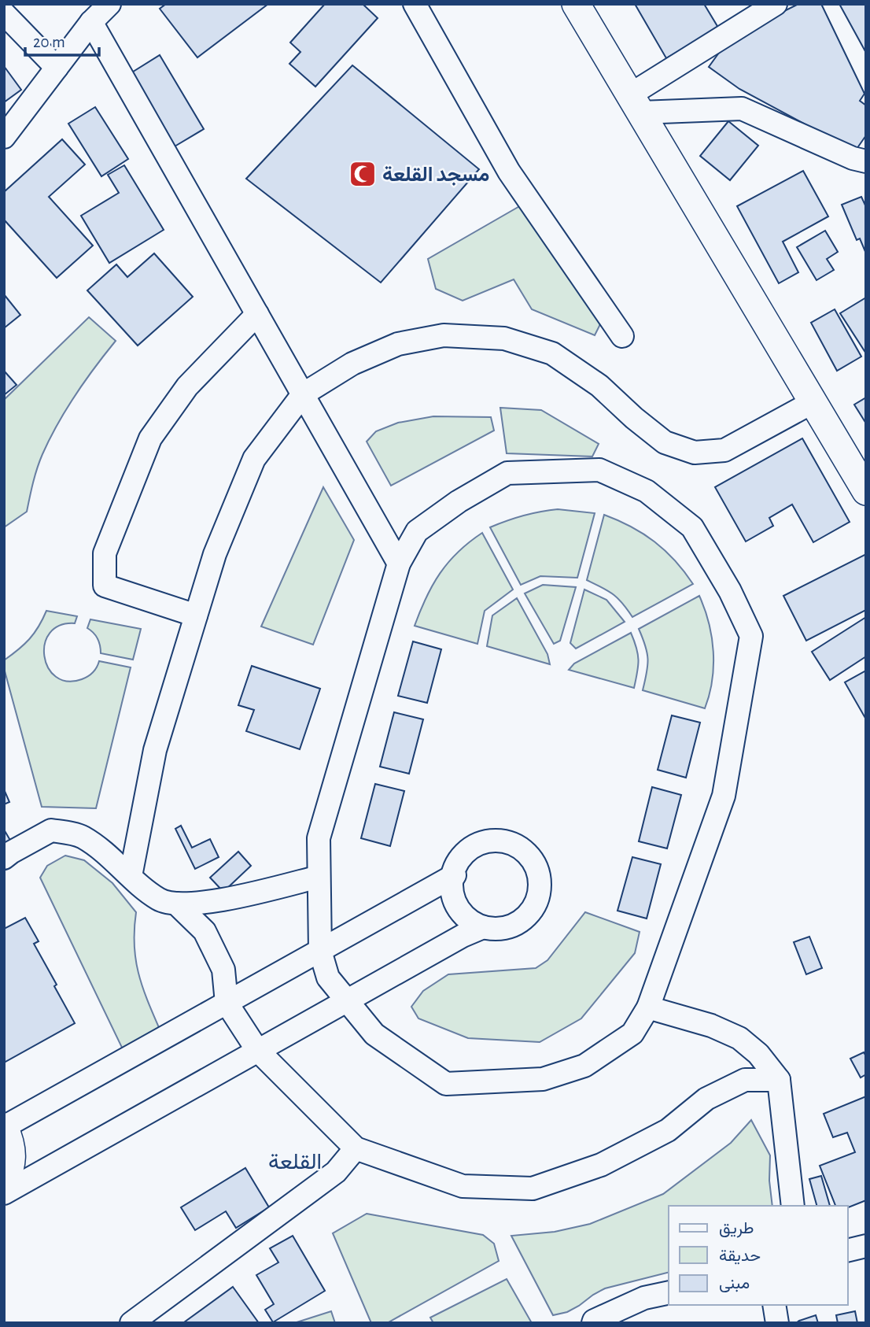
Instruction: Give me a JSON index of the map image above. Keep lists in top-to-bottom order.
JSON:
{
  "districts": ["القلعة"],
  "places": {
    "mosque": ["مسجد القلعة"]
  },
  "legend": ["طريق", "حديقة", "مبنى"],
  "scale_bar": "20 m"
}
